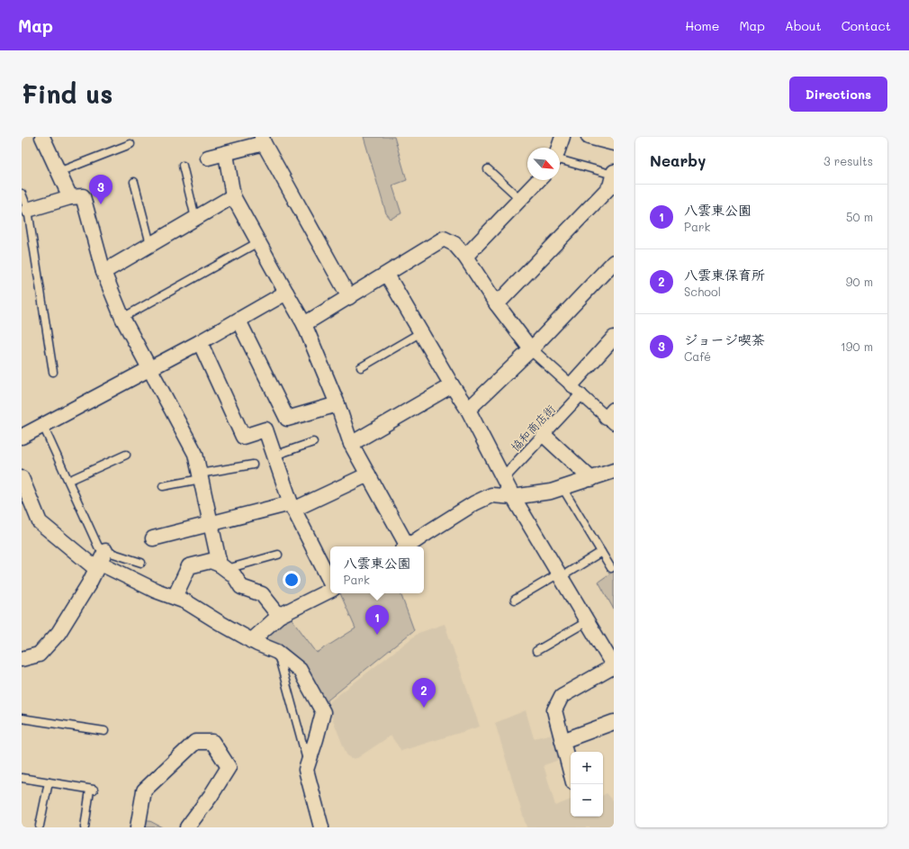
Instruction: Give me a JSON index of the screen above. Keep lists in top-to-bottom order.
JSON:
{
  "streets": {
    "street": ["協和商店街"]
  },
  "north": "bottom right",
  "page": {
    "header": "Map",
    "nav": [
      "Home",
      "Map",
      "About",
      "Contact"
    ],
    "buttons": "Directions",
    "title": "Find us",
    "heading": ["Nearby", "3 results"],
    "pins": ["3", "1", "2"],
    "list": [
      {
        "mark": "1",
        "name": "八雲東公園",
        "note": "Park",
        "value": "50 m"
      },
      {
        "mark": "2",
        "name": "八雲東保育所",
        "note": "School",
        "value": "90 m"
      },
      {
        "mark": "3",
        "name": "ジョージ喫茶",
        "note": "Café",
        "value": "190 m"
      }
    ],
    "popup": ["八雲東公園", "Park"],
    "map_buttons": ["+", "−"]
  }
}
